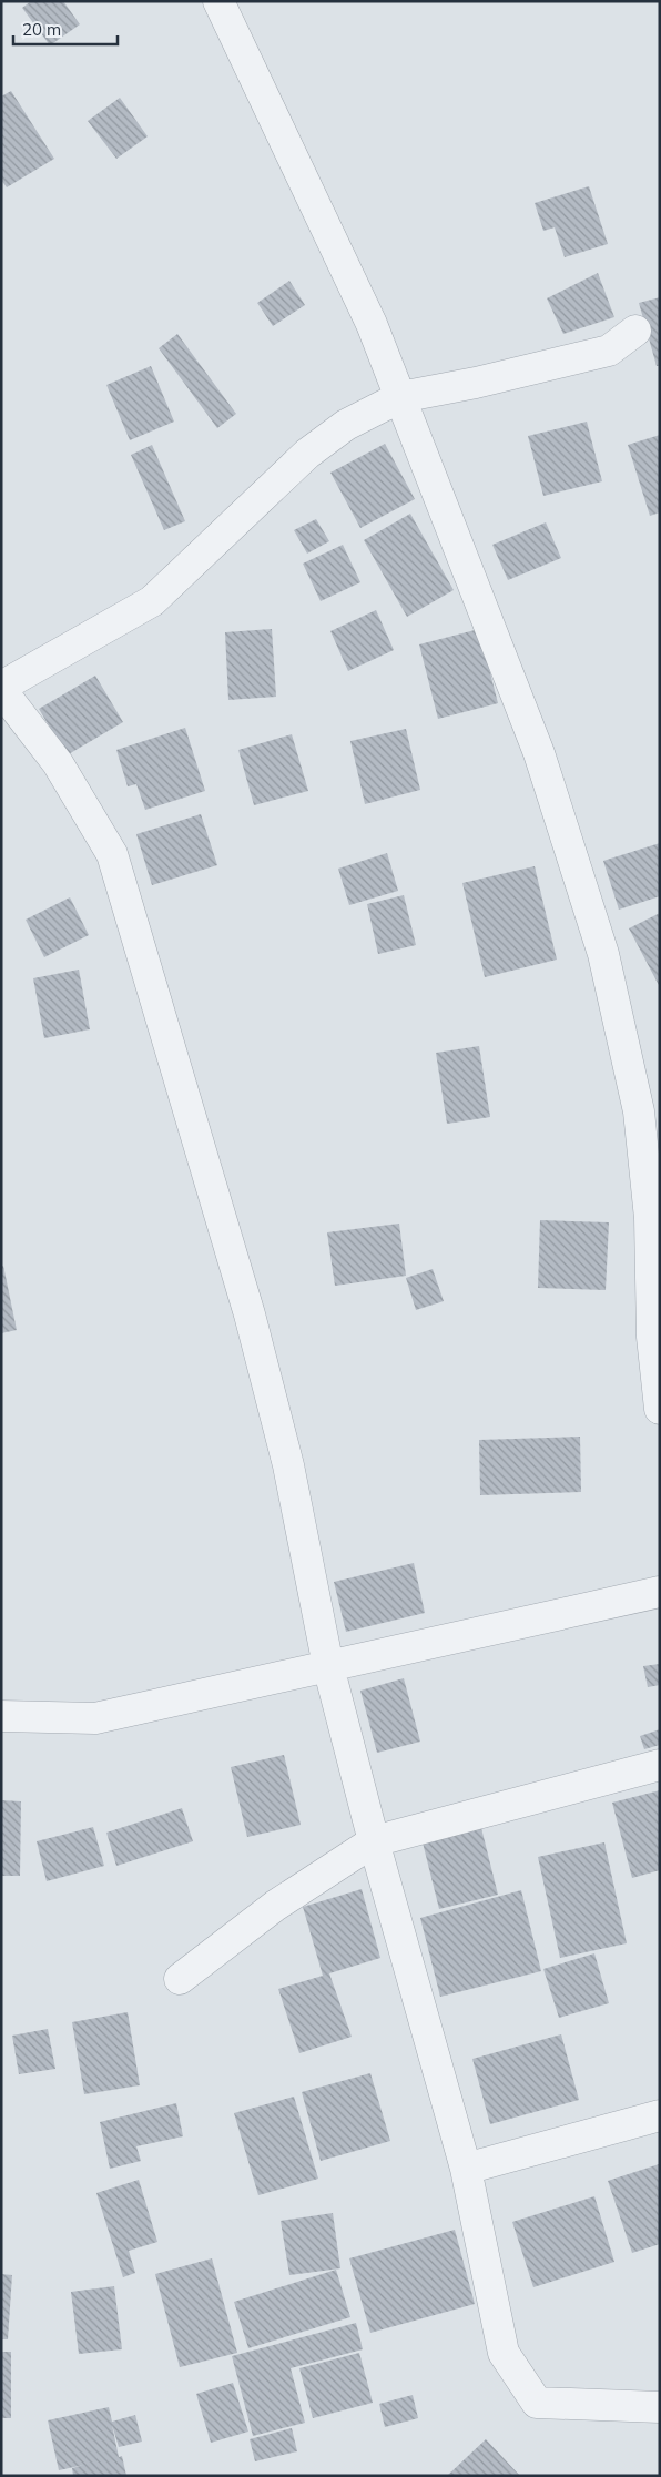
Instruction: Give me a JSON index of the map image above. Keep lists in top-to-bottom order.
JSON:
{
  "scale_bar": "20 m"
}
